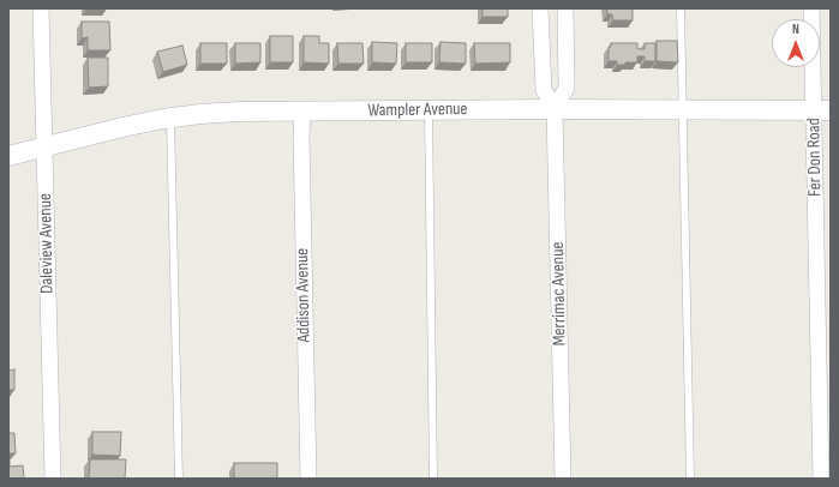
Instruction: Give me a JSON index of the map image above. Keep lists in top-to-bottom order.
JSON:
{
  "streets": {
    "street": [
      "Wampler Avenue",
      "Fer Don Road",
      "Daleview Avenue",
      "Merrimac Avenue",
      "Addison Avenue"
    ]
  },
  "crossings": [
    ["Wampler Avenue", "Fer Don Road"],
    ["Wampler Avenue", "Daleview Avenue"],
    ["Wampler Avenue", "Merrimac Avenue"],
    ["Wampler Avenue", "Addison Avenue"]
  ],
  "north": "top"
}
